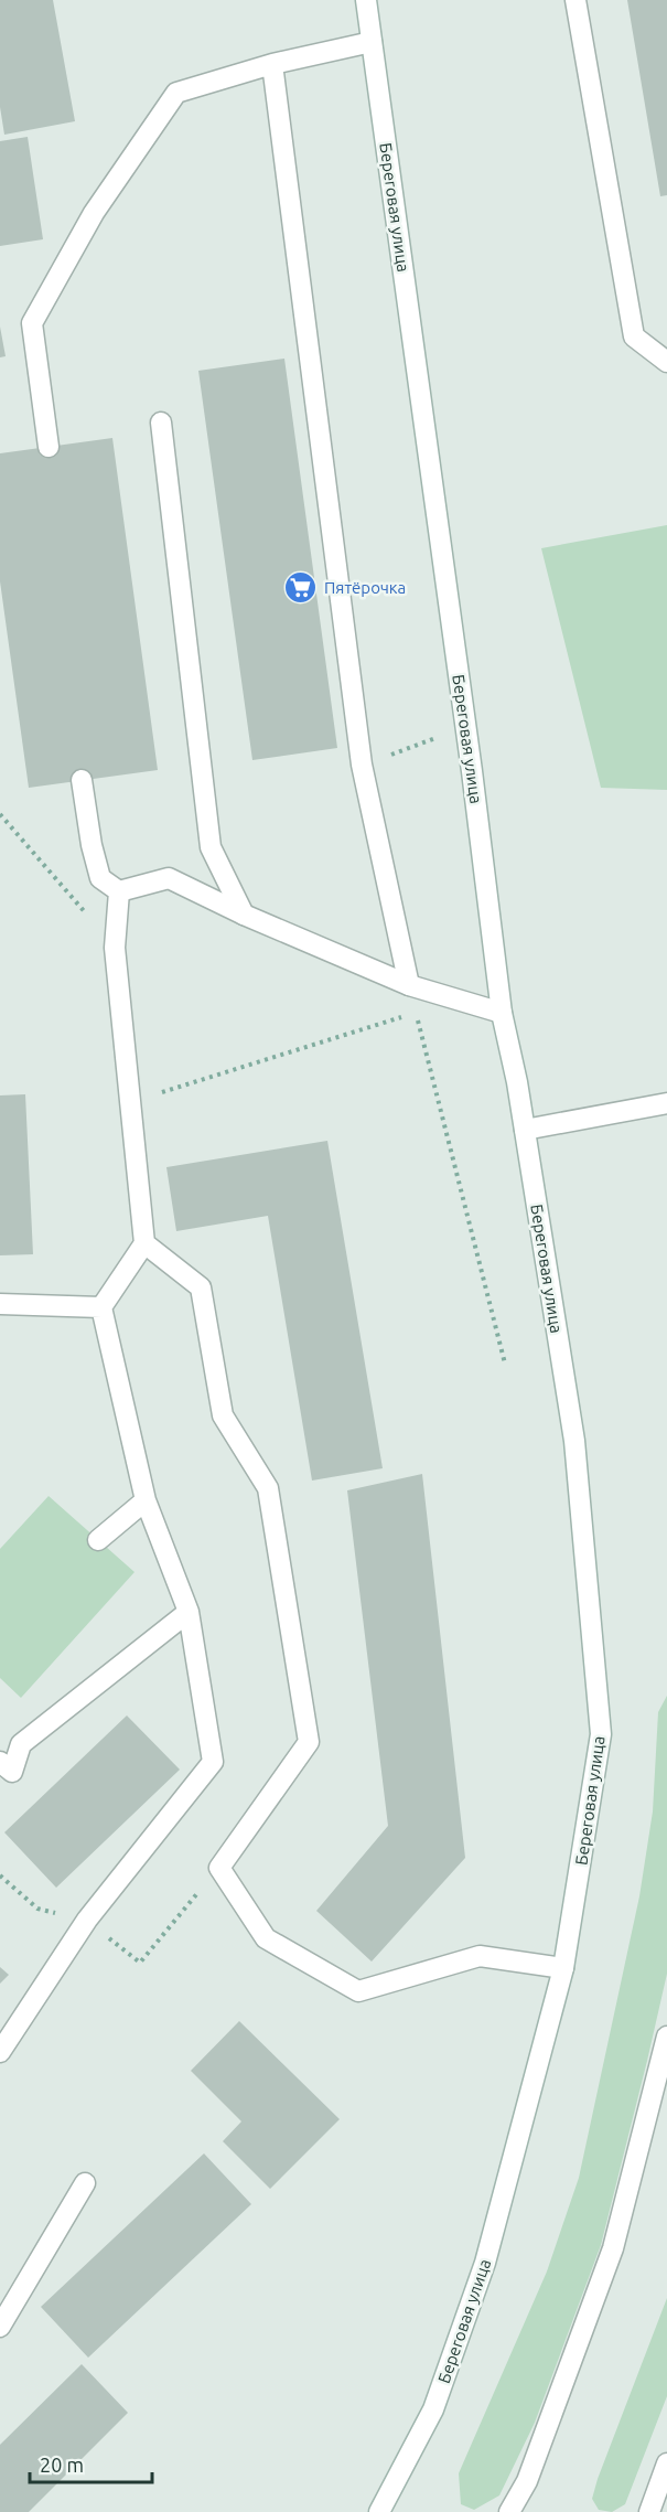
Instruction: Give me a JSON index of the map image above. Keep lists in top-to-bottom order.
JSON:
{
  "streets": {
    "main road": ["Береговая улица"]
  },
  "places": {
    "supermarket": ["Пятёрочка"]
  },
  "scale_bar": "20 m"
}
